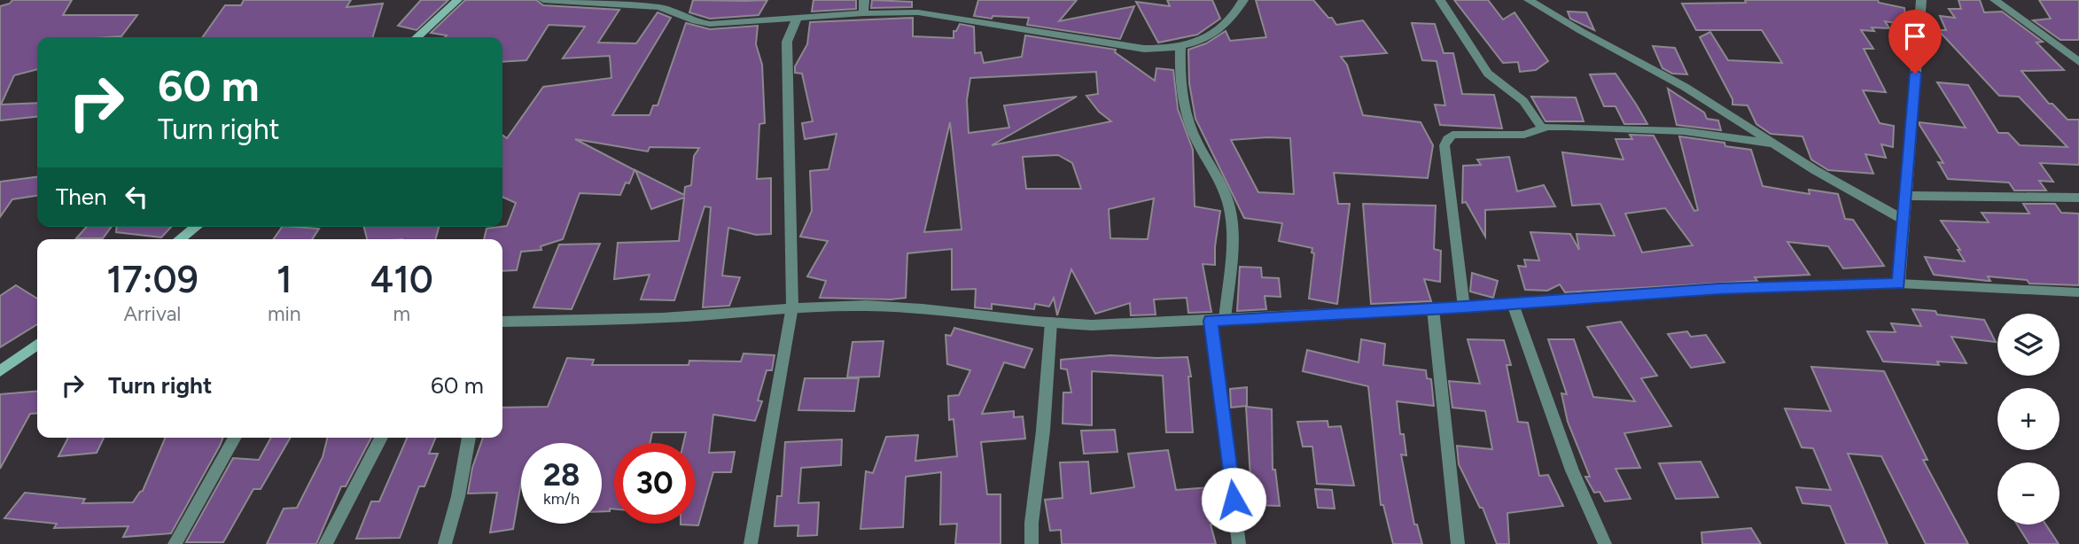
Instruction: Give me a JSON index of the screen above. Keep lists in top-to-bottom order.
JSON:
{
  "page": {
    "turn": ["60 m", "Turn right"],
    "then": "Then",
    "eta": [
      "17:09",
      "Arrival",
      "1",
      "min",
      "410",
      "m"
    ],
    "map_buttons": ["+", "−"],
    "list": [
      {
        "name": "Turn right",
        "value": "60 m"
      }
    ],
    "speed": "28 km/h",
    "limit": "30"
  }
}
